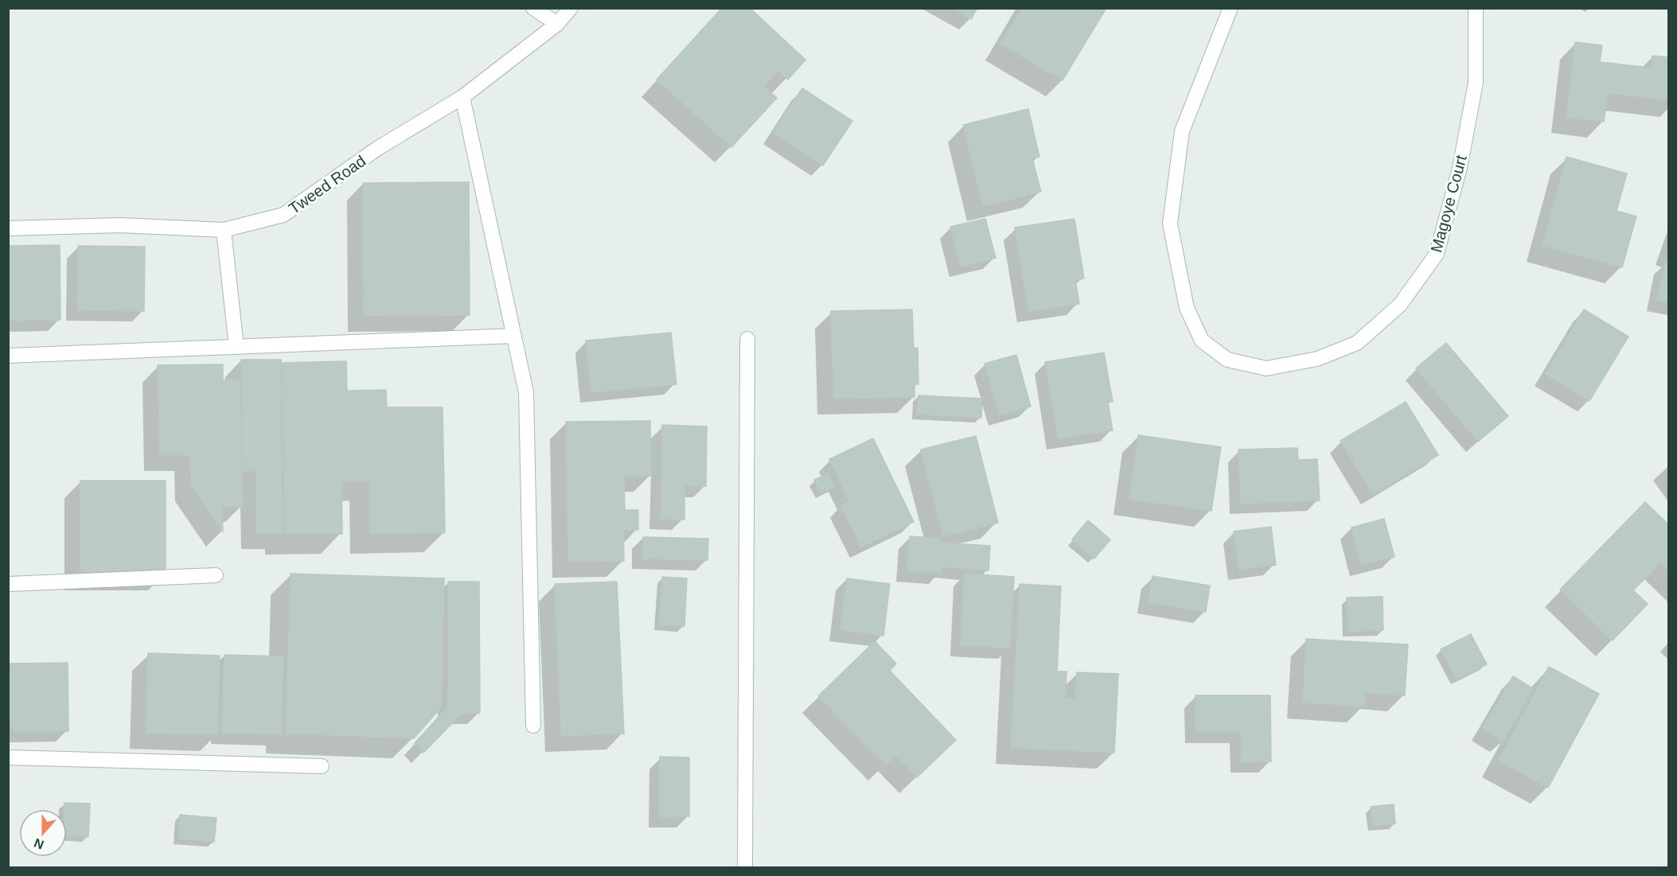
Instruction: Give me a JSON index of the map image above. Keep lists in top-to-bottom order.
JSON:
{
  "streets": {
    "street": ["Tweed Road", "Magoye Court"]
  },
  "north": "bottom"
}
